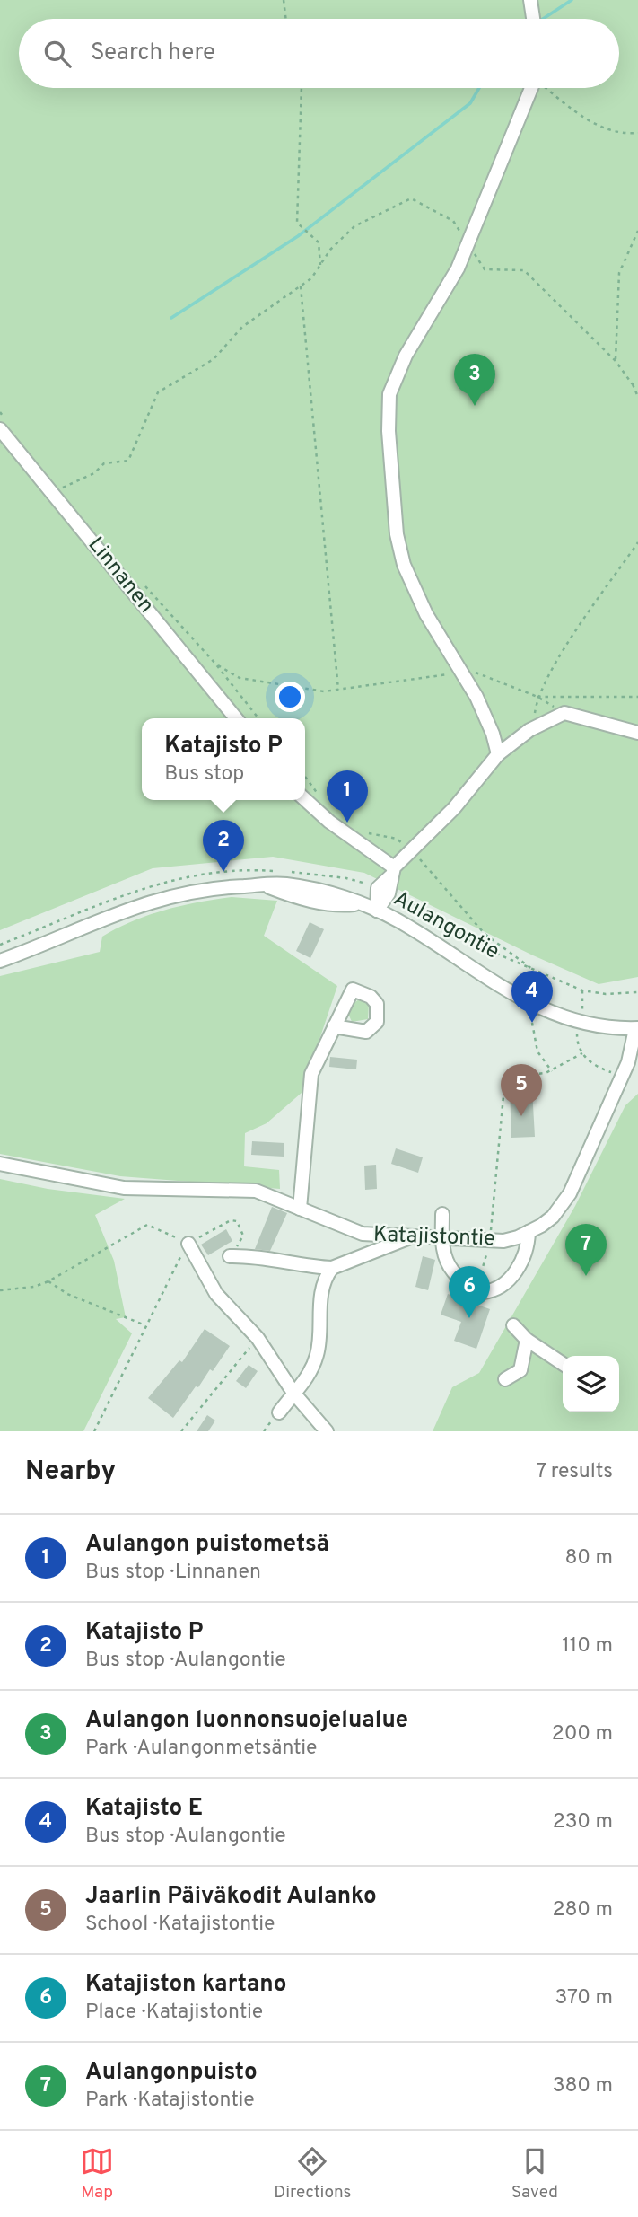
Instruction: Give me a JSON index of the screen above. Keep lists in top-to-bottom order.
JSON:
{
  "streets": {
    "street": ["Linnanen", "Aulangontie", "Katajistontie"]
  },
  "crossings": [
    ["Aulangontie", "Katajistontie"]
  ],
  "page": {
    "search": "Search here",
    "pins": [
      "3",
      "1",
      "2",
      "4",
      "5",
      "7",
      "6"
    ],
    "popup": ["Katajisto P", "Bus stop"],
    "heading": ["Nearby", "7 results"],
    "list": [
      {
        "mark": "1",
        "name": "Aulangon puistometsä",
        "note": "Bus stop · Linnanen",
        "value": "80 m"
      },
      {
        "mark": "2",
        "name": "Katajisto P",
        "note": "Bus stop · Aulangontie",
        "value": "110 m"
      },
      {
        "mark": "3",
        "name": "Aulangon luonnonsuojelualue",
        "note": "Park · Aulangonmetsäntie",
        "value": "200 m"
      },
      {
        "mark": "4",
        "name": "Katajisto E",
        "note": "Bus stop · Aulangontie",
        "value": "230 m"
      },
      {
        "mark": "5",
        "name": "Jaarlin Päiväkodit Aulanko",
        "note": "School · Katajistontie",
        "value": "280 m"
      },
      {
        "mark": "6",
        "name": "Katajiston kartano",
        "note": "Place · Katajistontie",
        "value": "370 m"
      },
      {
        "mark": "7",
        "name": "Aulangonpuisto",
        "note": "Park · Katajistontie",
        "value": "380 m"
      }
    ],
    "nav": ["Map", "Directions", "Saved"]
  }
}
